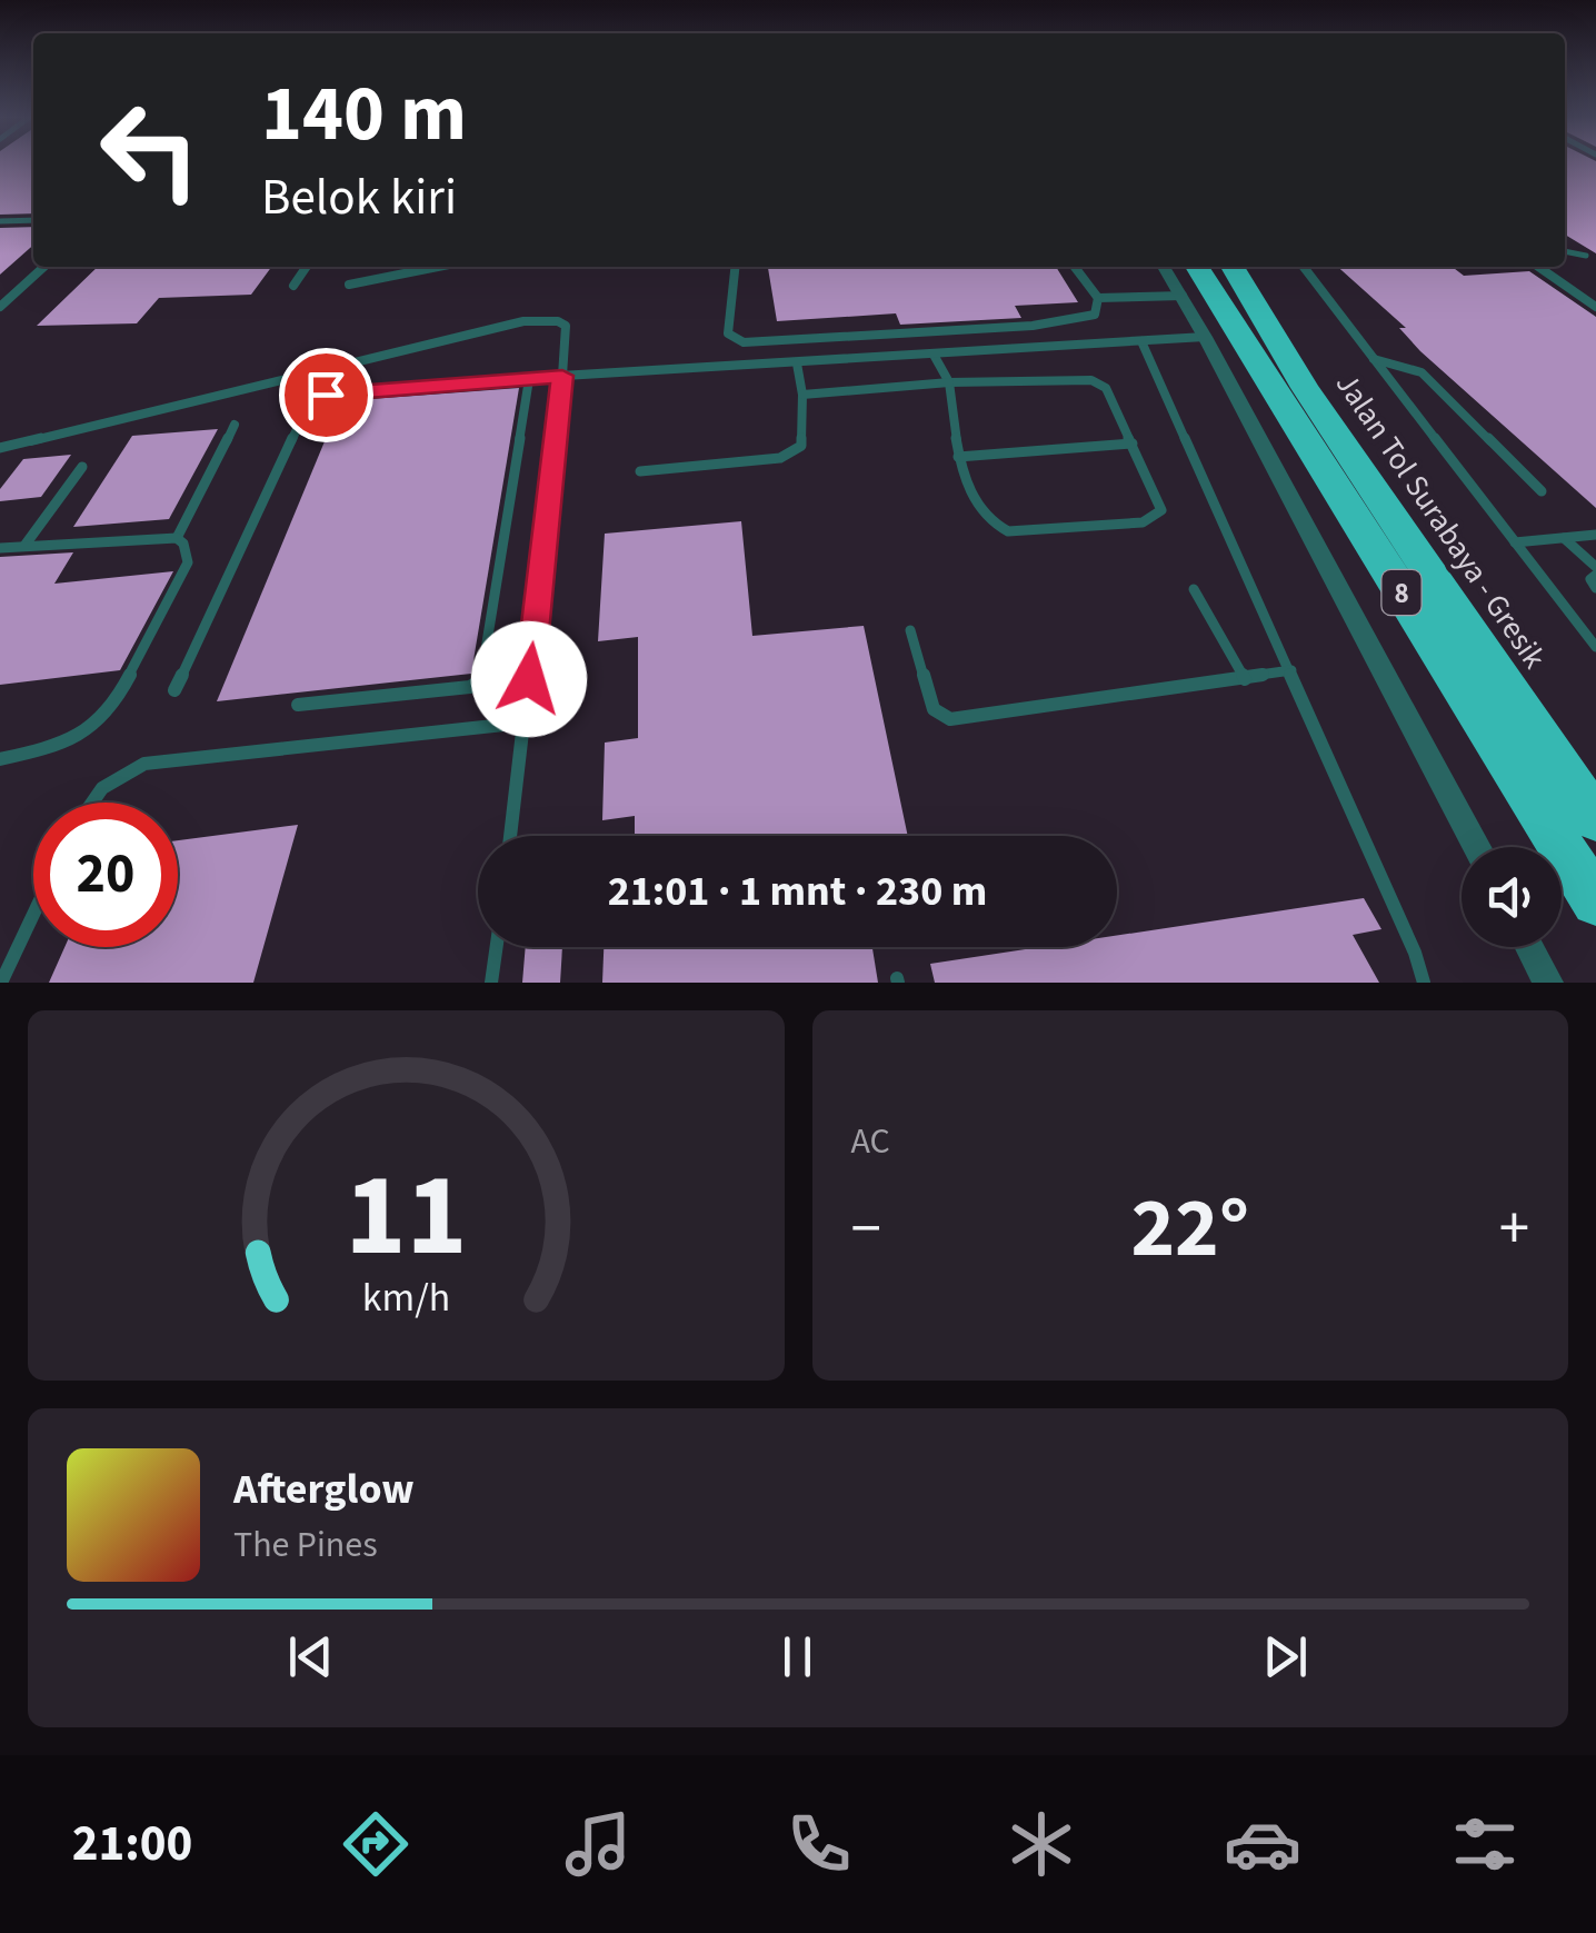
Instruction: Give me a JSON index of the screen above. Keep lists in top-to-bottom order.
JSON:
{
  "streets": {
    "highway": ["Jalan Tol Surabaya - Gresik", "8"]
  },
  "crossings": [
    ["Jalan Tol Surabaya - Gresik", "8"]
  ],
  "page": {
    "turn": ["140 m", "Belok kiri"],
    "limit": "20",
    "trip": "21:01 · 1 mnt · 230 m",
    "tile": "AC",
    "heat": ["−", "22°", "+"],
    "song": ["Afterglow", "The Pines"],
    "tabs": "21:00",
    "gauge": ["11", "km/h"]
  }
}
